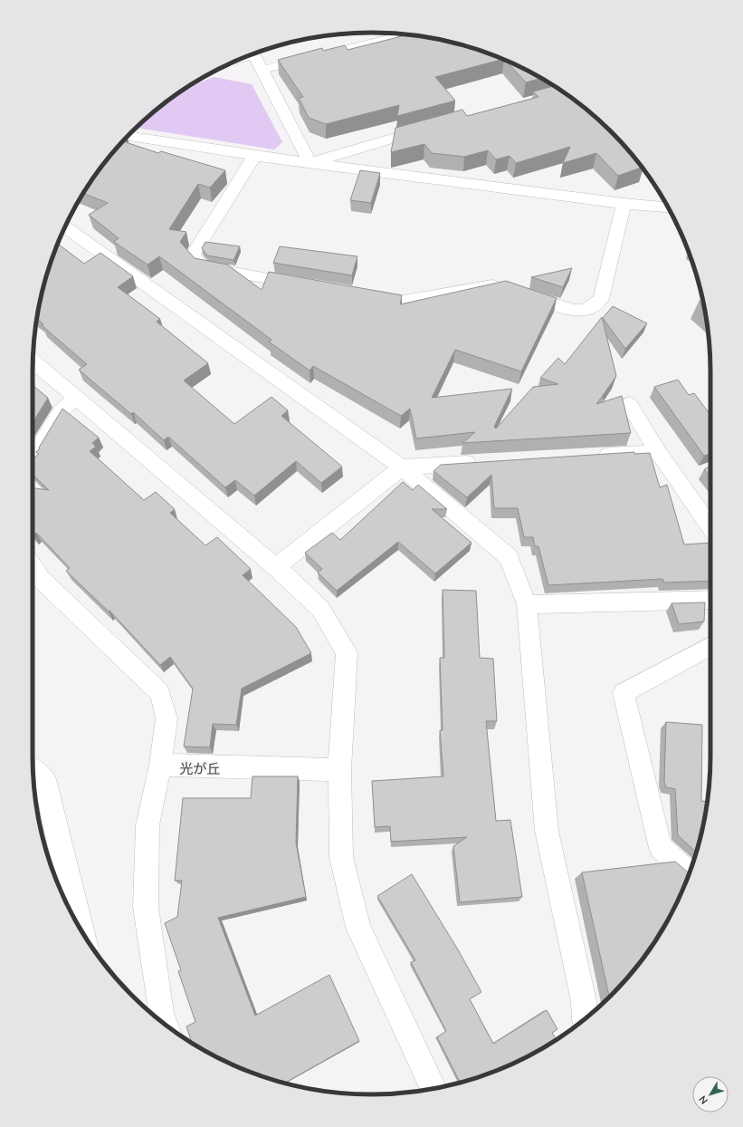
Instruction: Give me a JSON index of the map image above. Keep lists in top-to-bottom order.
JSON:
{
  "districts": ["光が丘"],
  "north": "bottom left"
}
